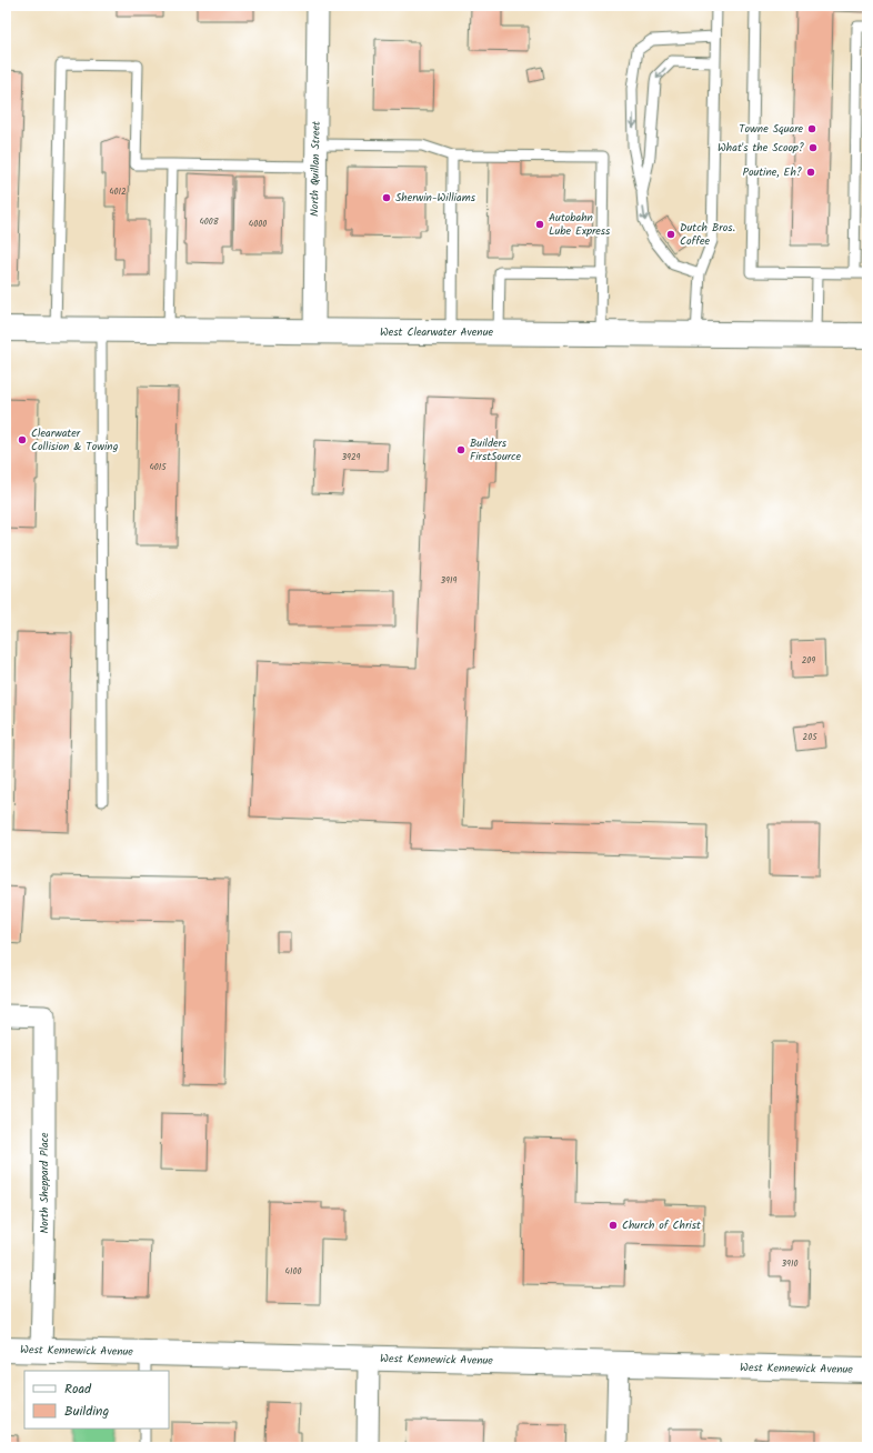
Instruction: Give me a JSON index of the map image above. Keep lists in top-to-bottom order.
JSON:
{
  "streets": {
    "main road": ["West Clearwater Avenue", "West Kennewick Avenue"],
    "street": ["North Quillan Street", "North Sheppard Place"]
  },
  "crossings": [
    ["North Quillan Street", "West Clearwater Avenue"],
    ["North Sheppard Place", "West Kennewick Avenue"]
  ],
  "places": [
    "Towne Square",
    "What's the Scoop?",
    "Poutine, Eh?",
    "Sherwin-Williams",
    "Autobahn Lube Express",
    "Dutch Bros. Coffee",
    "Clearwater Collision & Towing",
    "Builders FirstSource",
    "Church of Christ"
  ],
  "house_numbers": [
    "4012",
    "4008",
    "4000",
    "3929",
    "4015",
    "3919",
    "209",
    "205",
    "3910",
    "4100"
  ],
  "legend": ["Road", "Building"]
}
